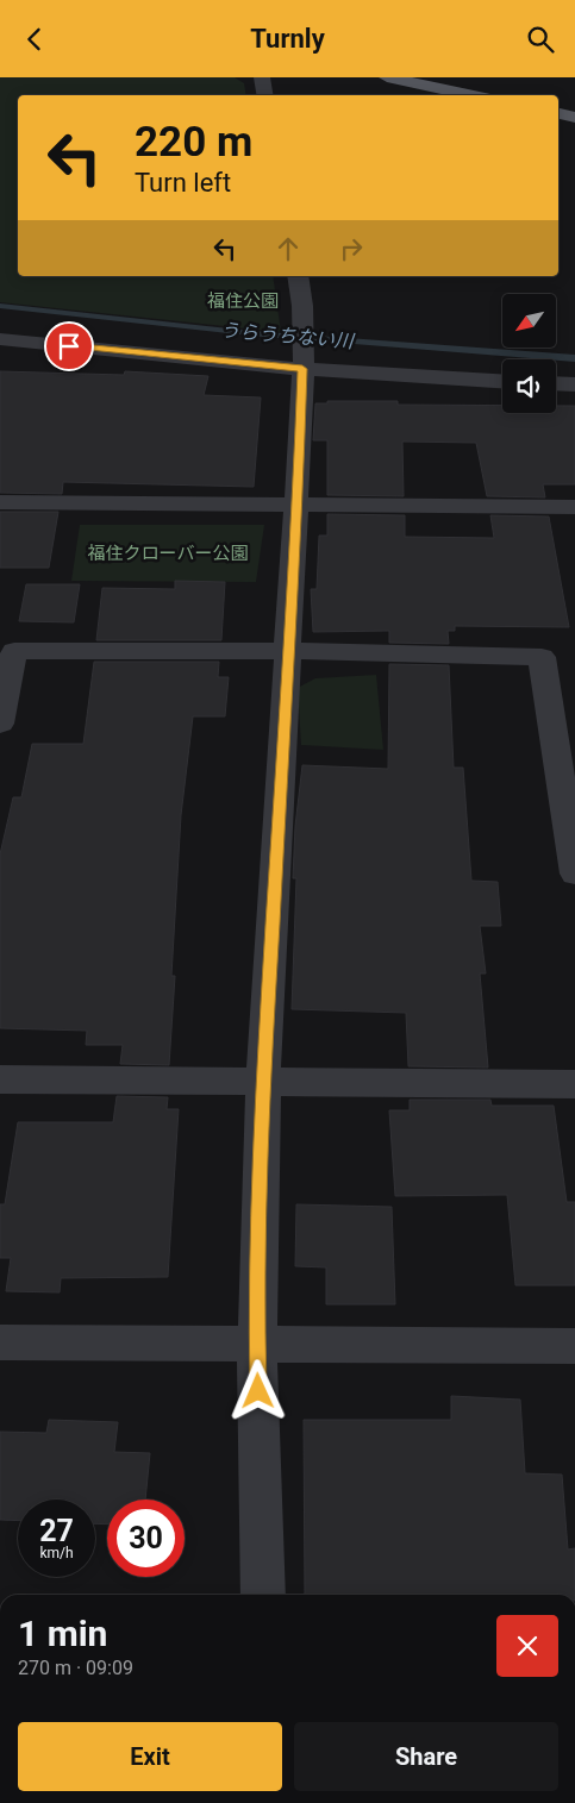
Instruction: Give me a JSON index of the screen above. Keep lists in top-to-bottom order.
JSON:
{
  "water": ["うらうちない川"],
  "parks": ["福住公園", "福住クローバー公園"],
  "north": "bottom left",
  "page": {
    "header": "Turnly",
    "turn": ["220 m", "Turn left"],
    "speed": "27 km/h",
    "limit": "30",
    "heading": ["1 min", "270 m · 09:09"],
    "buttons": ["Exit", "Share"]
  }
}
